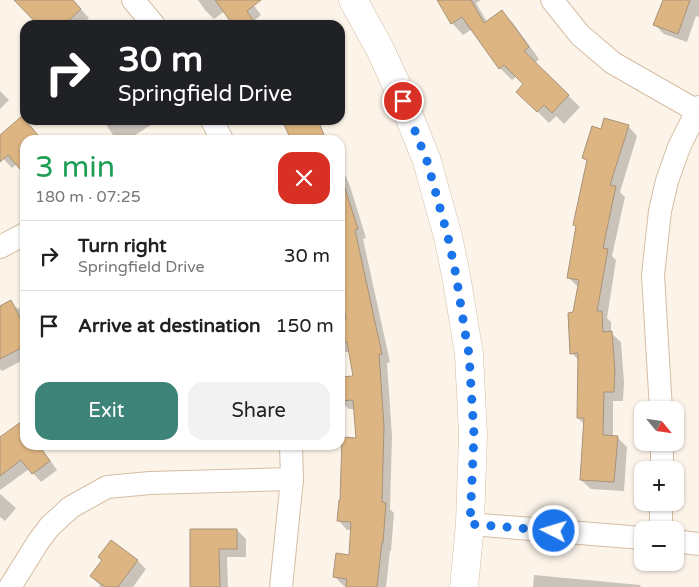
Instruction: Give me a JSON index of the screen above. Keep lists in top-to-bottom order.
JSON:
{
  "north": "bottom right",
  "page": {
    "turn": ["30 m", "Springfield Drive"],
    "heading": ["3 min", "180 m · 07:25"],
    "list": [
      {
        "name": "Turn right",
        "note": "Springfield Drive",
        "value": "30 m"
      },
      {
        "name": "Arrive at destination",
        "value": "150 m"
      }
    ],
    "buttons": ["Exit", "Share"],
    "map_buttons": ["+", "−"]
  }
}
